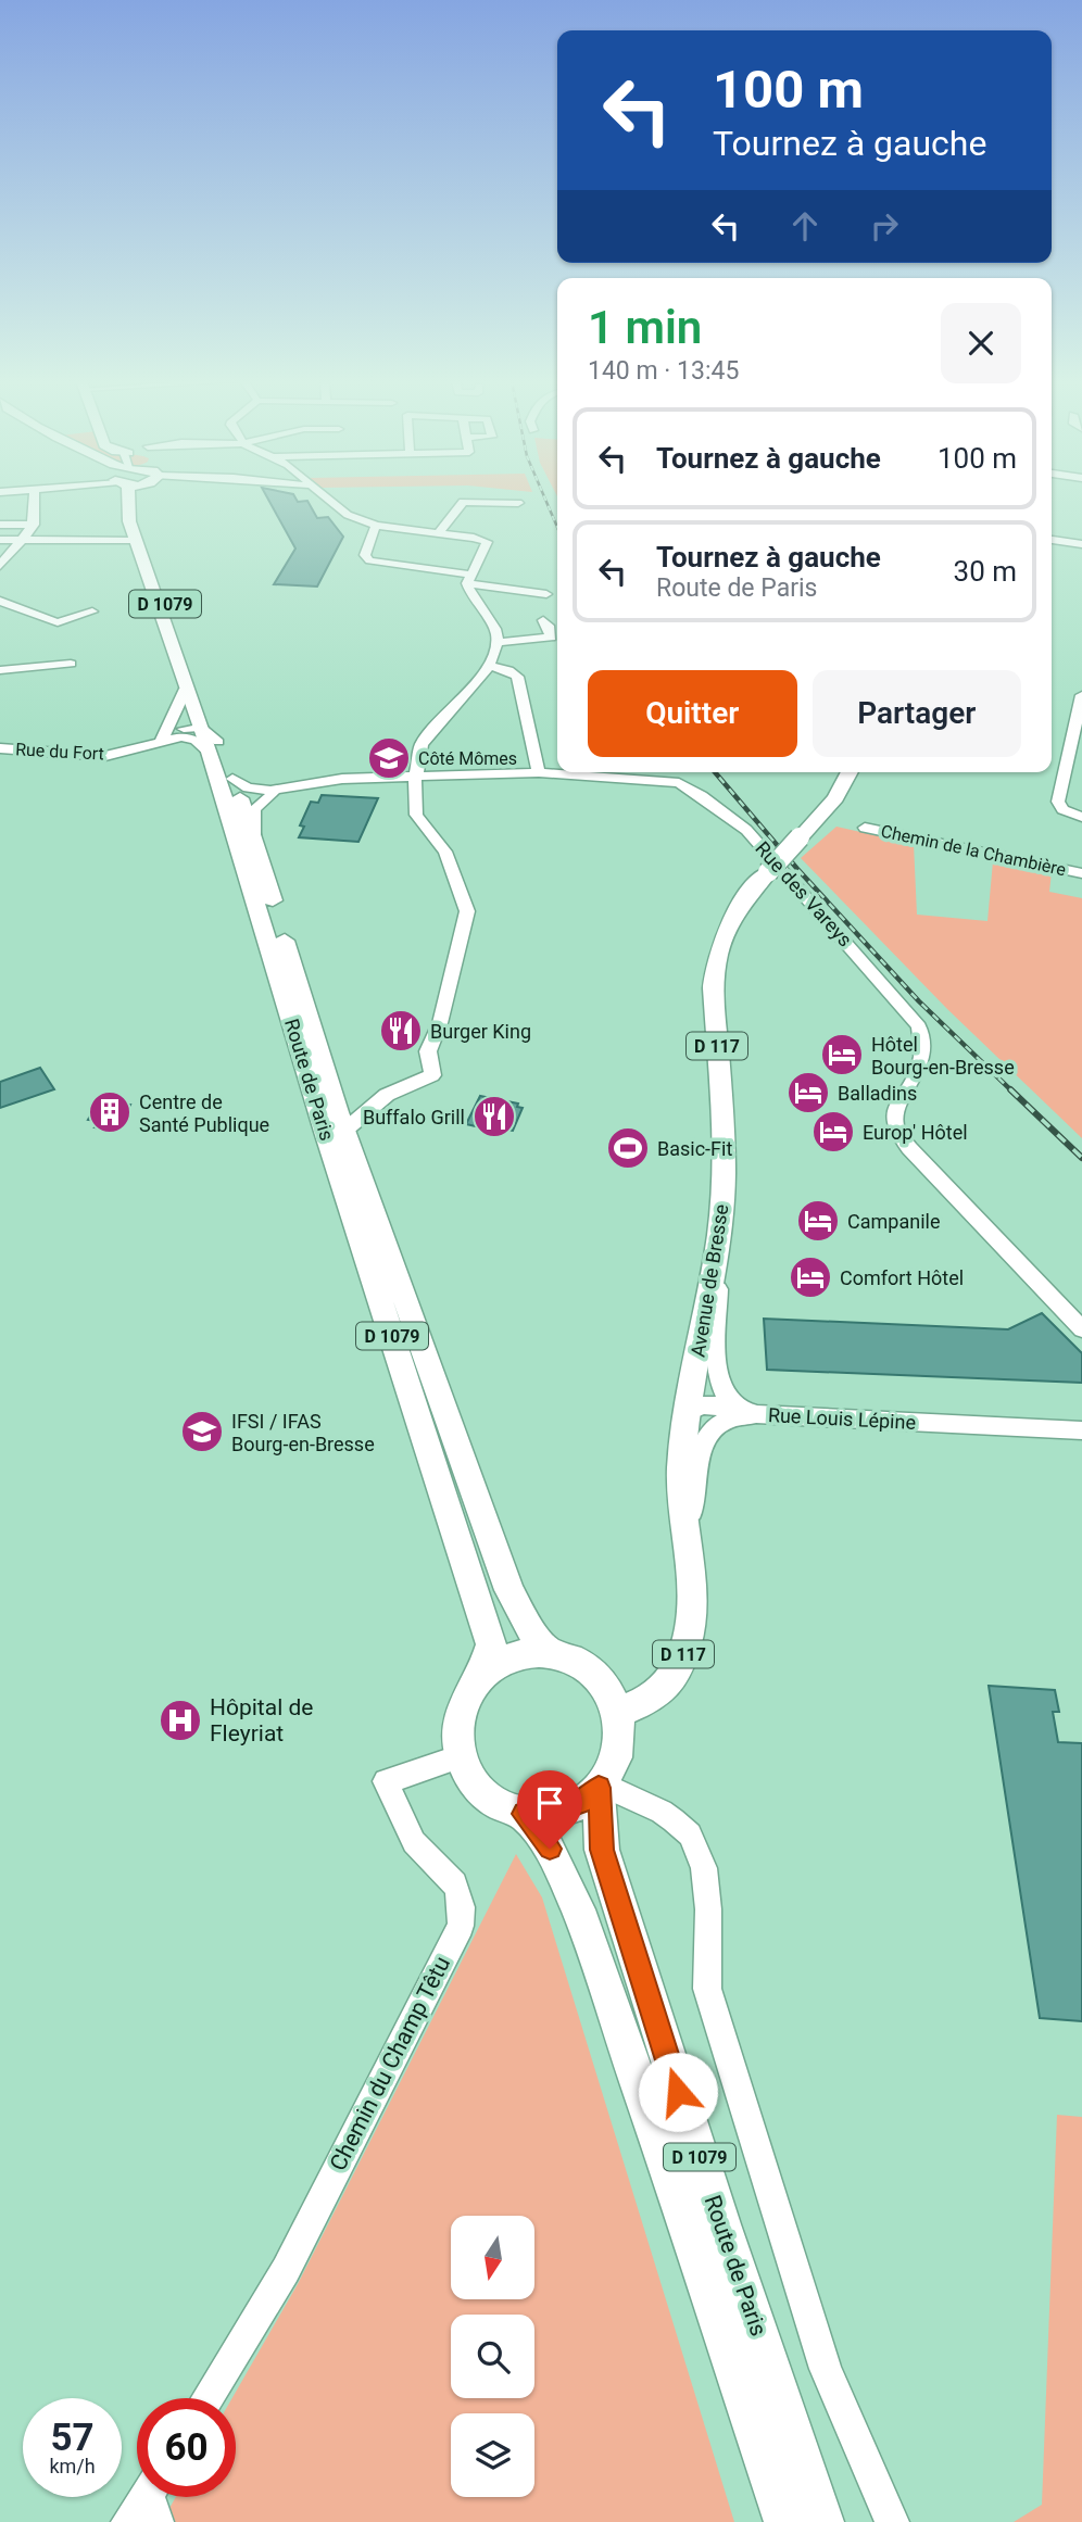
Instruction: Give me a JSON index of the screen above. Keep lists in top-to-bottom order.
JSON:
{
  "streets": {
    "main road": [
      "D 1079",
      "D 117",
      "Route de Paris",
      "Avenue de Bresse"
    ],
    "street": [
      "Rue du Fort",
      "Chemin de la Chambière",
      "Rue des Vareys",
      "Rue Louis Lépine",
      "Chemin du Champ Têtu"
    ]
  },
  "crossings": [
    ["Rue du Fort", "Route de Paris"],
    ["Rue des Vareys", "Route de Paris"],
    ["Route de Paris", "Avenue de Bresse"],
    ["Route de Paris", "Chemin du Champ Têtu"],
    ["Avenue de Bresse", "Rue Louis Lépine"],
    ["Avenue de Bresse", "Chemin du Champ Têtu"]
  ],
  "places": {
    "school or university": ["Côté Mômes", "IFSI / IFAS Bourg-en-Bresse"],
    "restaurant": ["Burger King", "Buffalo Grill"],
    "hotel": [
      "Hôtel Bourg-en-Bresse",
      "Balladins",
      "Europ' Hôtel",
      "Campanile",
      "Comfort Hôtel"
    ],
    "building": ["Centre de Santé Publique"],
    "sports": ["Basic-Fit"],
    "hospital": ["Hôpital de Fleyriat"]
  },
  "north": "bottom",
  "page": {
    "turn": ["100 m", "Tournez à gauche"],
    "heading": ["1 min", "140 m · 13:45"],
    "list": [
      {
        "name": "Tournez à gauche",
        "value": "100 m"
      },
      {
        "name": "Tournez à gauche",
        "note": "Route de Paris",
        "value": "30 m"
      }
    ],
    "buttons": ["Quitter", "Partager"],
    "speed": "57 km/h",
    "limit": "60"
  }
}
